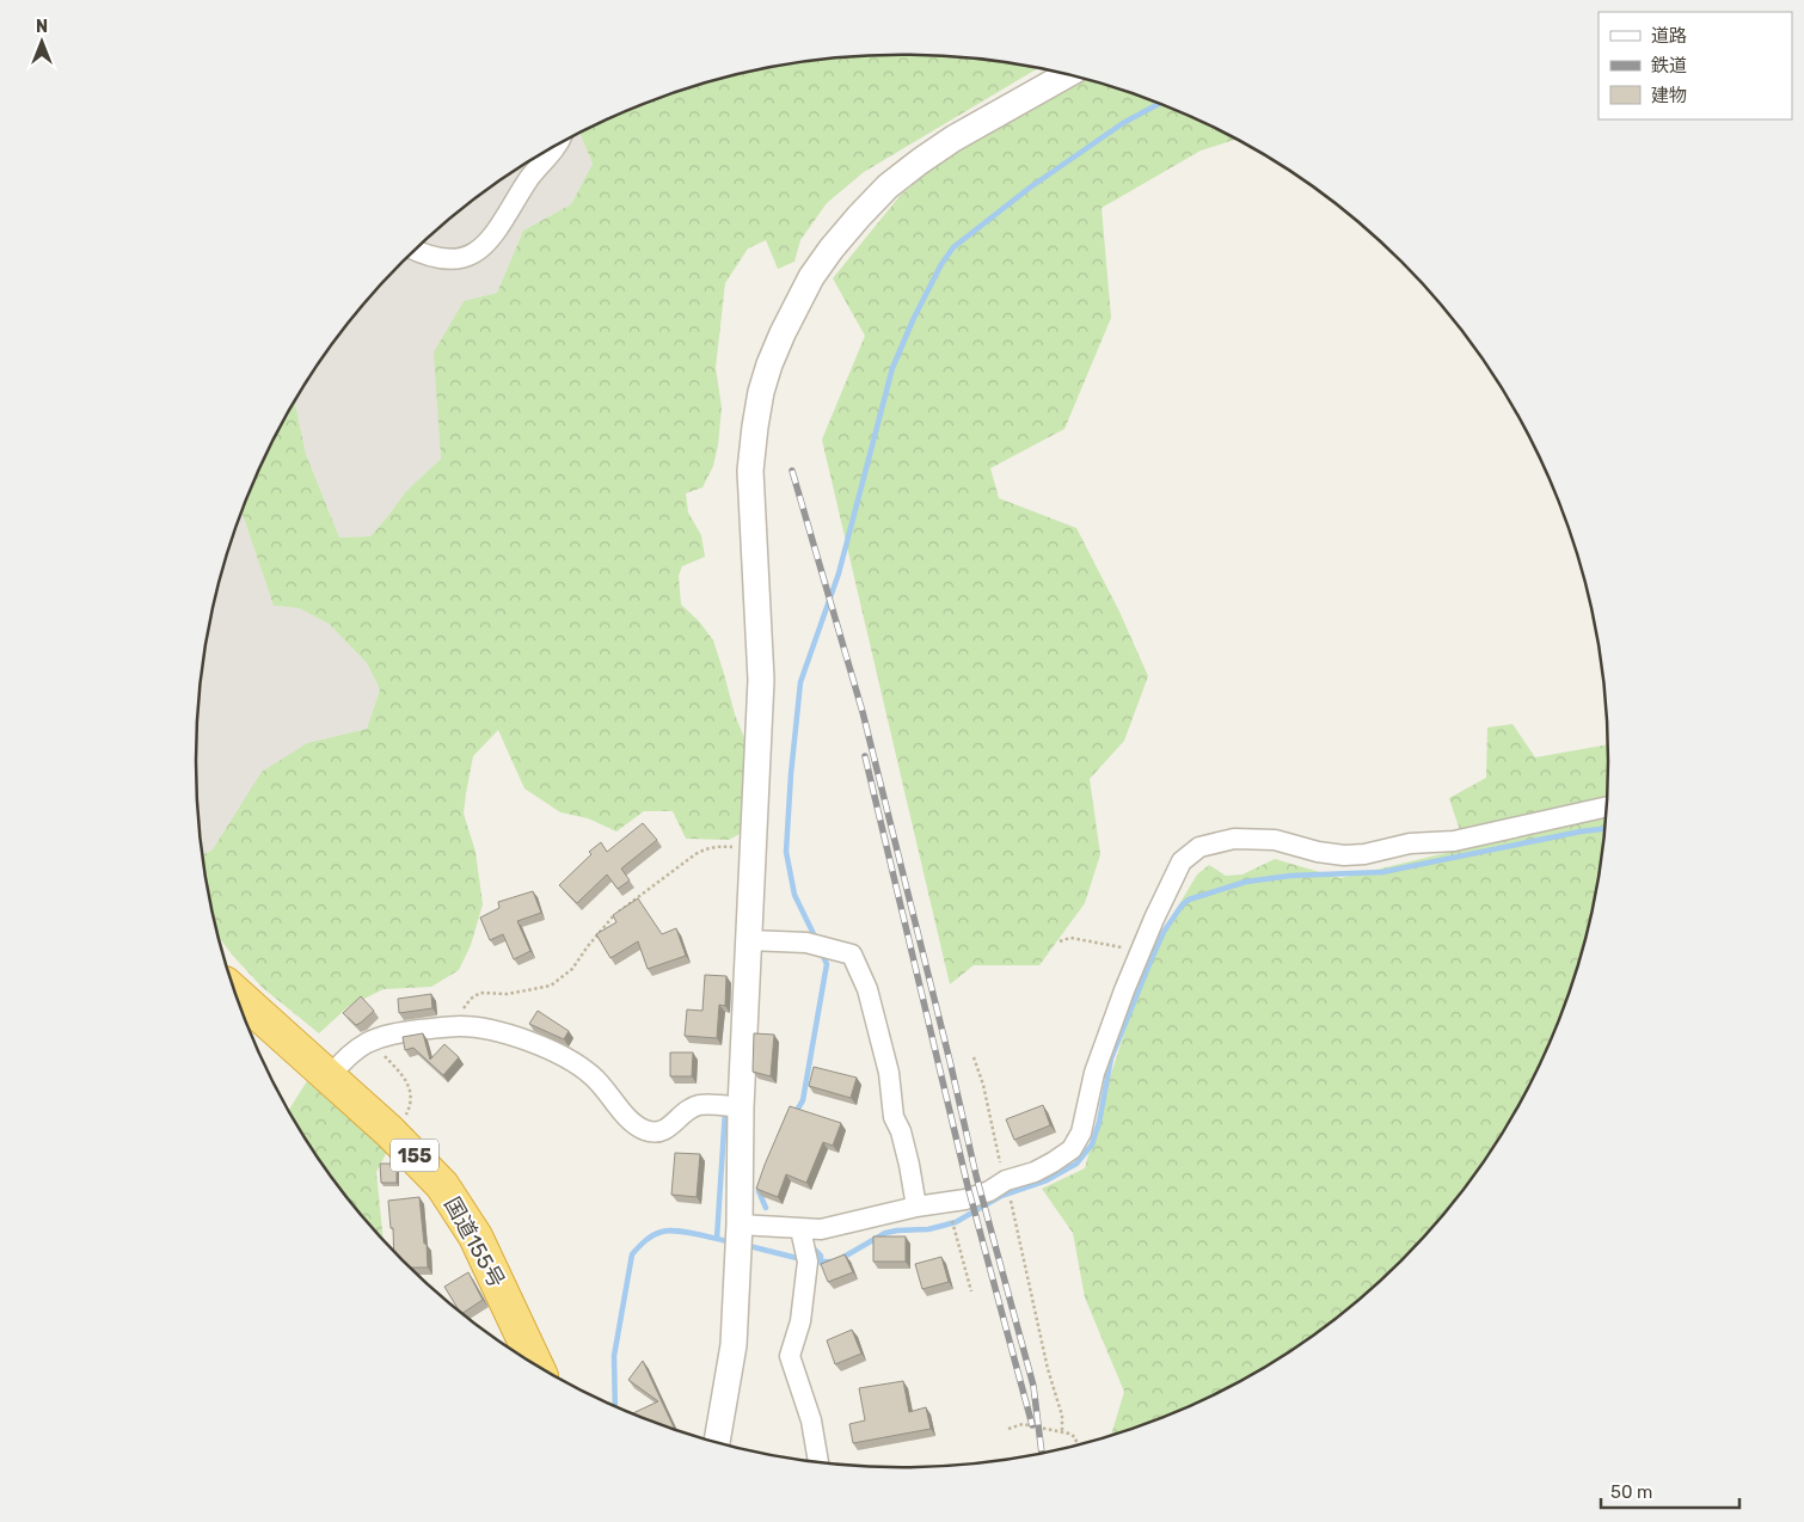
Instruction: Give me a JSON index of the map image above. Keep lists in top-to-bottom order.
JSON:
{
  "streets": {
    "highway": ["155", "国道155号"]
  },
  "legend": ["道路", "鉄道", "建物"],
  "scale_bar": "50 m",
  "north": "top"
}
